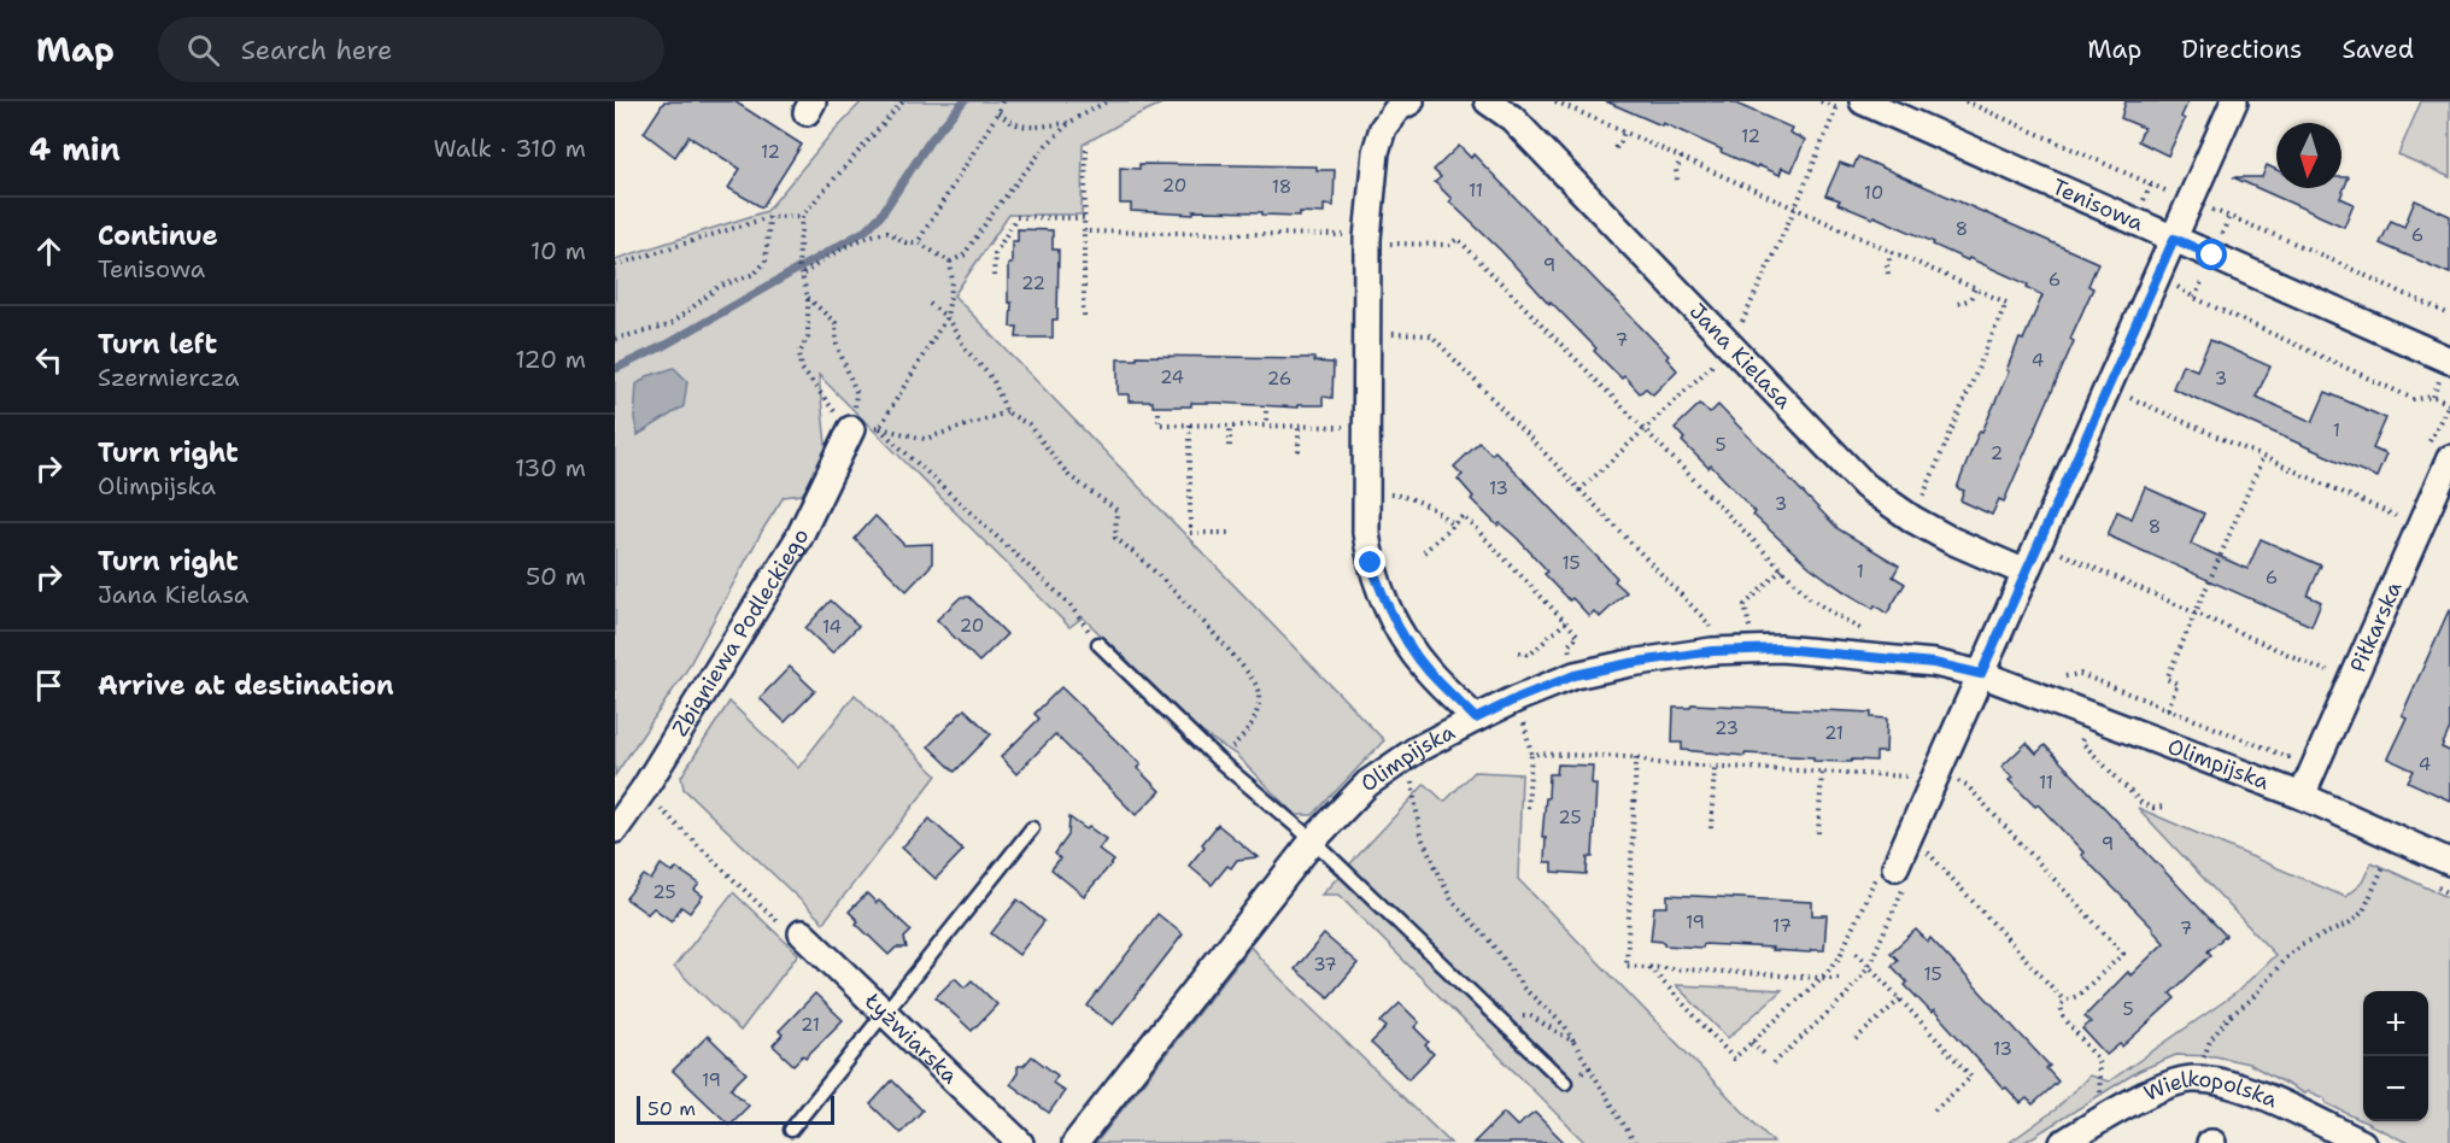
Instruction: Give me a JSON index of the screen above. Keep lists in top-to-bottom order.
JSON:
{
  "streets": {
    "street": [
      "Tenisowa",
      "Jana Kielasa",
      "Piłkarska",
      "Zbigniewa Podleckiego",
      "Olimpijska",
      "Łyżwiarska",
      "Wielkopolska"
    ]
  },
  "crossings": [
    ["Piłkarska", "Olimpijska"]
  ],
  "house_numbers": [
    "12",
    "12",
    "20",
    "18",
    "11",
    "10",
    "8",
    "6",
    "9",
    "6",
    "22",
    "7",
    "4",
    "24",
    "26",
    "3",
    "1",
    "5",
    "2",
    "13",
    "3",
    "8",
    "15",
    "1",
    "6",
    "20",
    "14",
    "23",
    "21",
    "4",
    "11",
    "25",
    "9",
    "25",
    "19",
    "17",
    "7",
    "37",
    "15",
    "5",
    "21",
    "13",
    "19"
  ],
  "scale_bar": "50 m",
  "north": "bottom",
  "page": {
    "header": "Map",
    "search": "Search here",
    "nav": ["Map", "Directions", "Saved"],
    "heading": ["4 min", "Walk · 310 m"],
    "list": [
      ["Continue", "Tenisowa", "10 m"],
      ["Turn left", "Szermiercza", "120 m"],
      ["Turn right", "Olimpijska", "130 m"],
      ["Turn right", "Jana Kielasa", "50 m"],
      "Arrive at destination"
    ],
    "map_buttons": ["+", "−"],
    "scale": "50 m"
  }
}
